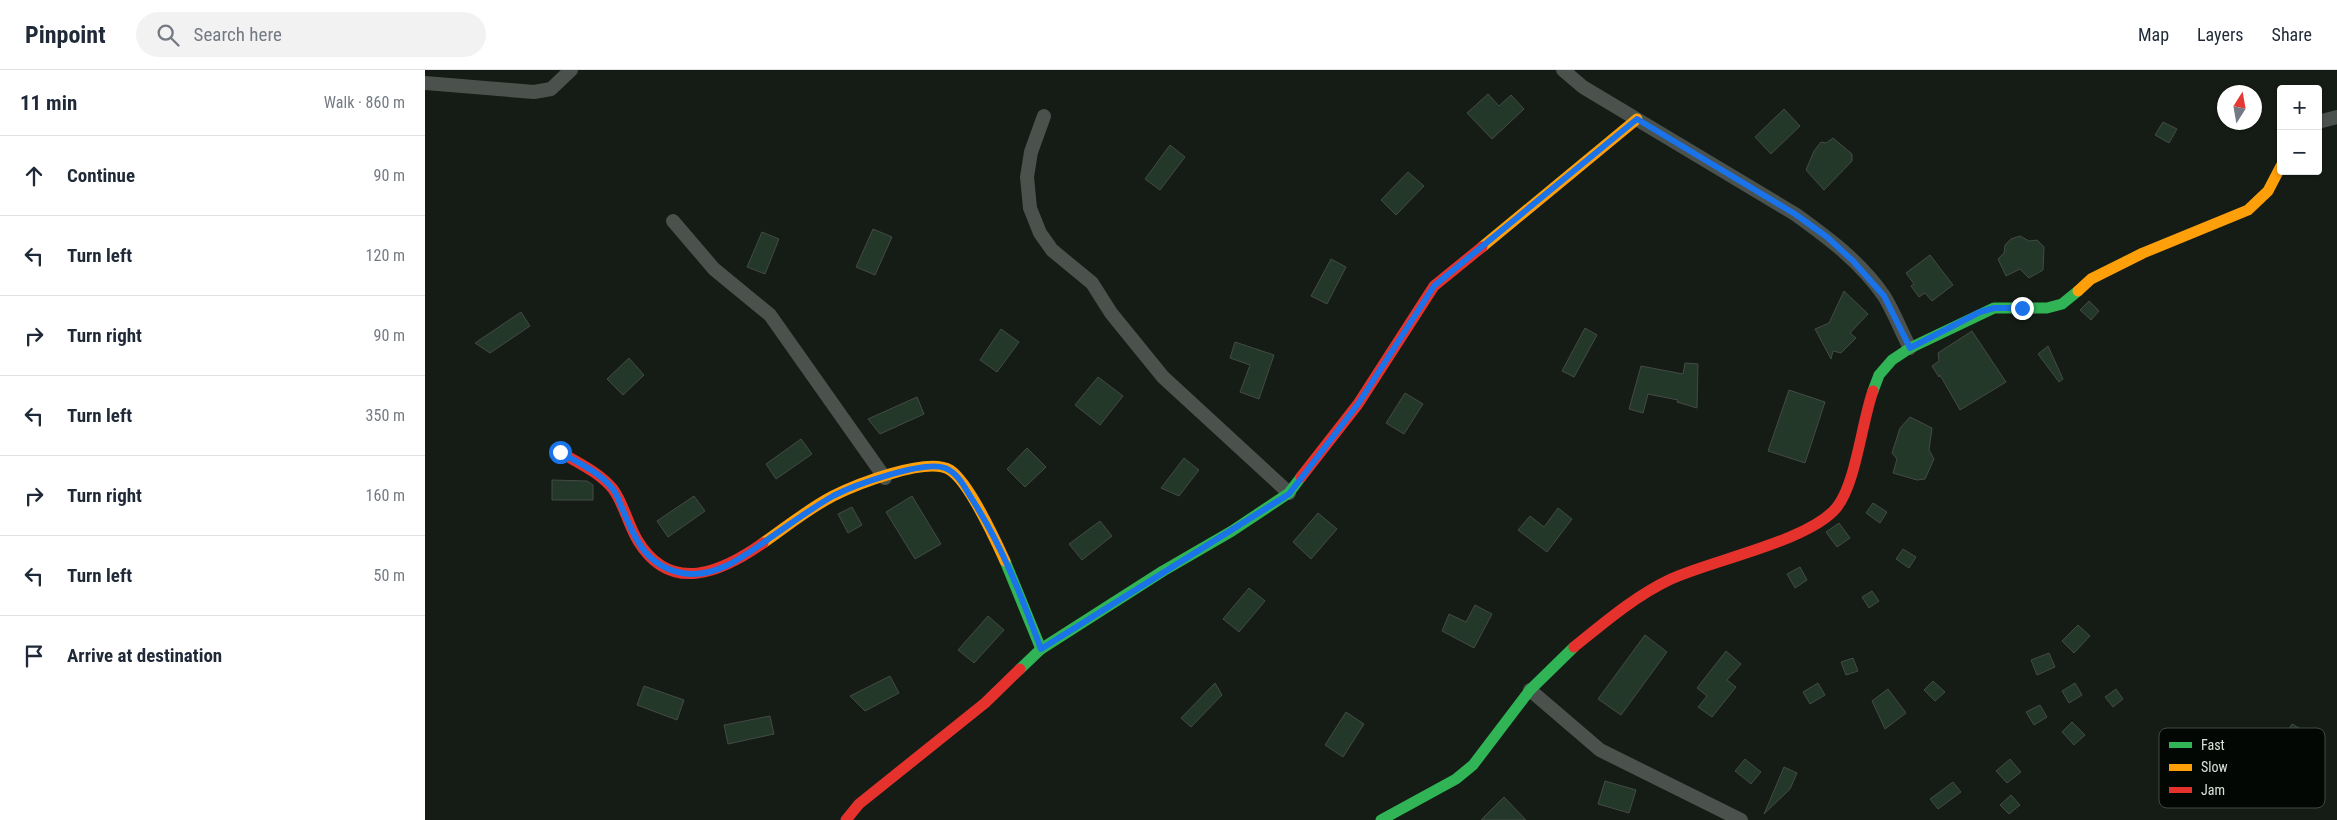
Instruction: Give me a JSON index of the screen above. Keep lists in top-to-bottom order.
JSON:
{
  "legend": ["Fast", "Slow", "Jam"],
  "north": "top",
  "page": {
    "header": "Pinpoint",
    "search": "Search here",
    "nav": ["Map", "Layers", "Share"],
    "heading": ["11 min", "Walk · 860 m"],
    "map_buttons": ["+", "−"],
    "list": [
      ["Continue", "90 m"],
      ["Turn left", "120 m"],
      ["Turn right", "90 m"],
      ["Turn left", "350 m"],
      ["Turn right", "160 m"],
      ["Turn left", "50 m"],
      "Arrive at destination"
    ]
  }
}
